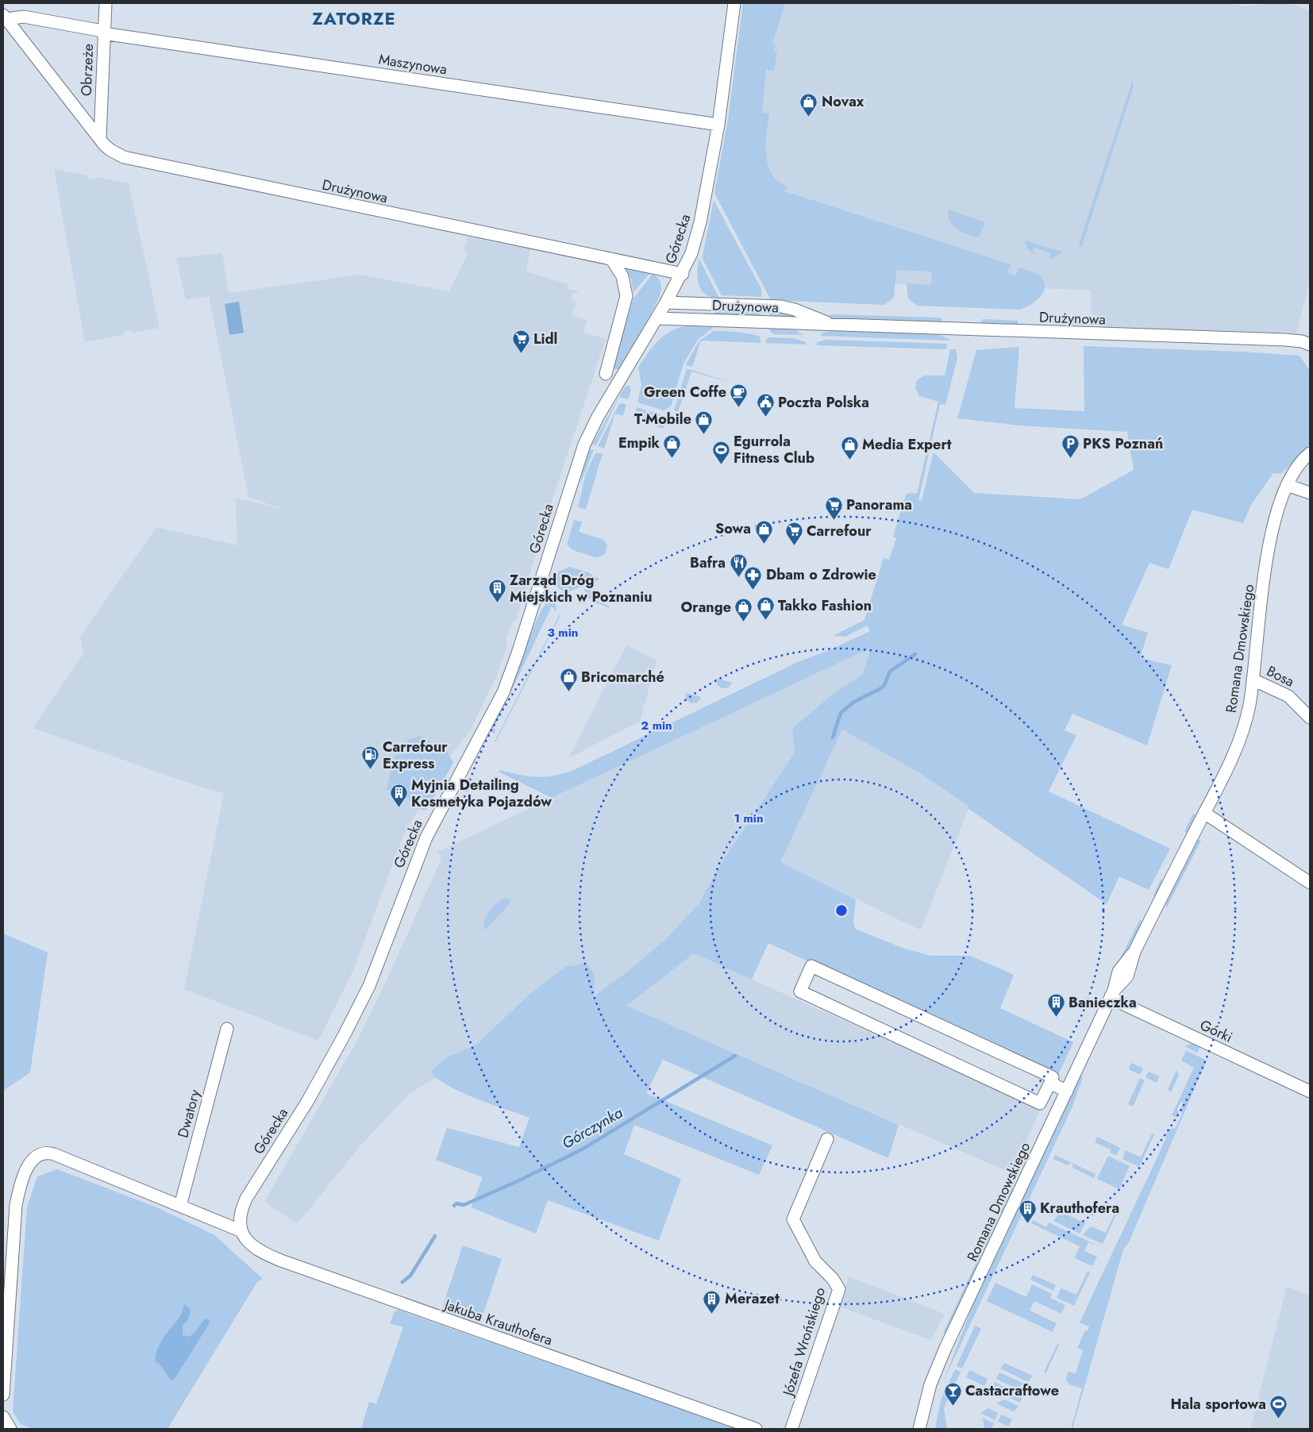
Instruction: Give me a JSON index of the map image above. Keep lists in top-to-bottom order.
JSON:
{
  "streets": {
    "street": [
      "Maszynowa",
      "Obrzeże",
      "Drużynowa",
      "Górecka",
      "Romana Dmowskiego",
      "Bosa",
      "Górki",
      "Dwatory",
      "Jakuba Krauthofera",
      "Józefa Wrońskiego"
    ]
  },
  "crossings": [
    ["Maszynowa", "Obrzeże"],
    ["Maszynowa", "Drużynowa"],
    ["Maszynowa", "Górecka"],
    ["Obrzeże", "Drużynowa"],
    ["Drużynowa", "Górecka"],
    ["Górecka", "Jakuba Krauthofera"],
    ["Romana Dmowskiego", "Bosa"],
    ["Romana Dmowskiego", "Górki"]
  ],
  "districts": ["ZATORZE"],
  "water": ["Górczynka"],
  "places": {
    "shop": [
      "Novax",
      "T-Mobile",
      "Empik",
      "Media Expert",
      "Sowa",
      "Takko Fashion",
      "Orange",
      "Bricomarché"
    ],
    "supermarket": ["Lidl", "Panorama", "Carrefour"],
    "cafe": ["Green Coffe"],
    "public building": ["Poczta Polska"],
    "parking": ["PKS Poznań"],
    "sports": ["Egurrola Fitness Club", "Hala sportowa"],
    "restaurant": ["Bafra"],
    "pharmacy": ["Dbam o Zdrowie"],
    "building": [
      "Zarząd Dróg Miejskich w Poznaniu",
      "Myjnia Detailing Kosmetyka Pojazdów",
      "Banieczka",
      "Krauthofera",
      "Merazet"
    ],
    "fuel station": ["Carrefour Express"],
    "bar": ["Castacraftowe"]
  },
  "rings": ["3 min", "2 min", "1 min"]
}
